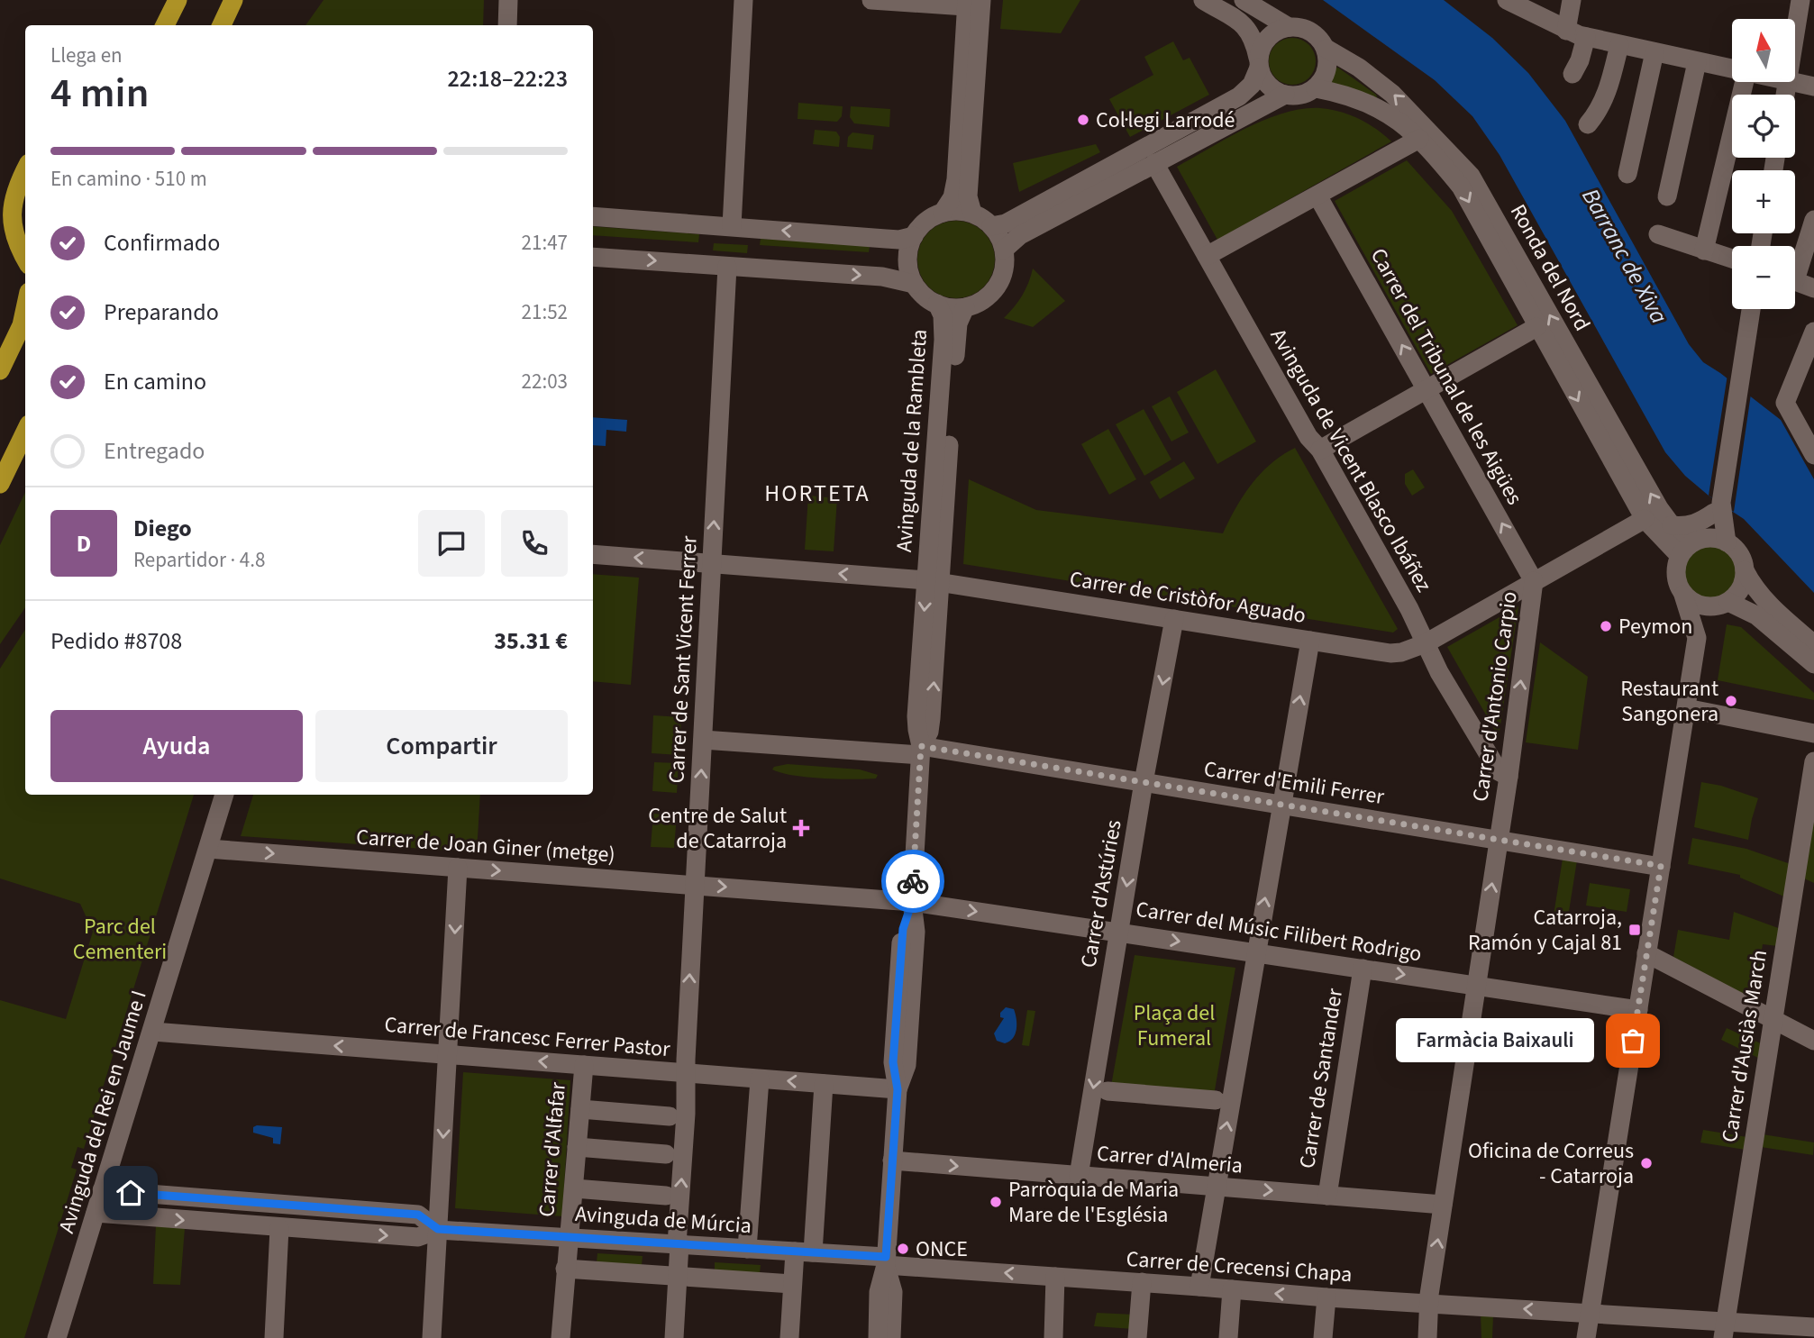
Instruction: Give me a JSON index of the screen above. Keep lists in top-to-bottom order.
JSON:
{
  "streets": {
    "street": [
      "Ronda del Nord",
      "Carrer del Tribunal de les Aigües",
      "Avinguda de la Rambleta",
      "Avinguda de Vicent Blasco Ibáñez",
      "Carrer de Cristòfor Aguado",
      "Carrer de Sant Vicent Ferrer",
      "Carrer d'Antonio Carpio",
      "Carrer d'Emili Ferrer",
      "Carrer de Joan Giner (metge)",
      "Carrer d'Astúries",
      "Carrer del Músic Filibert Rodrigo",
      "Carrer de Francesc Ferrer Pastor",
      "Carrer d'Ausiàs March",
      "Carrer de Santander",
      "Avinguda del Rei en Jaume I",
      "Carrer d'Alfafar",
      "Carrer d'Almeria",
      "Avinguda de Múrcia",
      "Carrer de Crecensi Chapa"
    ]
  },
  "crossings": [
    ["Ronda del Nord", "Carrer de Cristòfor Aguado"],
    ["Carrer del Tribunal de les Aigües", "Carrer de Cristòfor Aguado"],
    ["Carrer del Tribunal de les Aigües", "Carrer d'Antonio Carpio"],
    ["Avinguda de la Rambleta", "Carrer de Cristòfor Aguado"],
    ["Avinguda de la Rambleta", "Carrer d'Emili Ferrer"],
    ["Avinguda de la Rambleta", "Carrer de Joan Giner (metge)"],
    ["Avinguda de la Rambleta", "Carrer del Músic Filibert Rodrigo"],
    ["Avinguda de la Rambleta", "Carrer de Francesc Ferrer Pastor"],
    ["Avinguda de la Rambleta", "Carrer d'Almeria"],
    ["Avinguda de la Rambleta", "Avinguda de Múrcia"],
    ["Avinguda de la Rambleta", "Carrer de Crecensi Chapa"],
    ["Avinguda de Vicent Blasco Ibáñez", "Carrer de Cristòfor Aguado"],
    ["Avinguda de Vicent Blasco Ibáñez", "Carrer d'Antonio Carpio"],
    ["Carrer de Cristòfor Aguado", "Carrer de Sant Vicent Ferrer"],
    ["Carrer de Cristòfor Aguado", "Carrer d'Antonio Carpio"],
    ["Carrer de Cristòfor Aguado", "Carrer d'Astúries"],
    ["Carrer de Sant Vicent Ferrer", "Carrer d'Emili Ferrer"],
    ["Carrer de Sant Vicent Ferrer", "Carrer de Joan Giner (metge)"],
    ["Carrer de Sant Vicent Ferrer", "Carrer de Francesc Ferrer Pastor"],
    ["Carrer de Sant Vicent Ferrer", "Avinguda de Múrcia"],
    ["Carrer d'Antonio Carpio", "Carrer d'Emili Ferrer"],
    ["Carrer d'Antonio Carpio", "Carrer del Músic Filibert Rodrigo"],
    ["Carrer d'Antonio Carpio", "Carrer d'Almeria"],
    ["Carrer d'Antonio Carpio", "Carrer de Crecensi Chapa"],
    ["Carrer d'Emili Ferrer", "Carrer d'Astúries"],
    ["Carrer de Joan Giner (metge)", "Carrer del Músic Filibert Rodrigo"],
    ["Carrer de Joan Giner (metge)", "Avinguda del Rei en Jaume I"],
    ["Carrer d'Astúries", "Carrer del Músic Filibert Rodrigo"],
    ["Carrer d'Astúries", "Carrer d'Almeria"],
    ["Carrer del Músic Filibert Rodrigo", "Carrer de Santander"],
    ["Carrer de Francesc Ferrer Pastor", "Avinguda del Rei en Jaume I"],
    ["Carrer de Francesc Ferrer Pastor", "Carrer d'Alfafar"],
    ["Carrer d'Ausiàs March", "Carrer de Crecensi Chapa"],
    ["Carrer de Santander", "Carrer d'Almeria"],
    ["Avinguda del Rei en Jaume I", "Avinguda de Múrcia"],
    ["Carrer d'Alfafar", "Avinguda de Múrcia"],
    ["Avinguda de Múrcia", "Carrer de Crecensi Chapa"]
  ],
  "one_way": [
    "Carrer del Tribunal de les Aigües",
    "Carrer de Joan Giner (metge)",
    "Carrer del Músic Filibert Rodrigo",
    "Carrer de Francesc Ferrer Pastor",
    "Carrer d'Almeria",
    "Carrer de Crecensi Chapa"
  ],
  "districts": ["HORTETA"],
  "water": ["Barranc de Xiva"],
  "parks": ["Parc del Cementeri", "Plaça del Fumeral"],
  "places": {
    "other": [
      "Col·legi Larrodé",
      "Peymon",
      "Restaurant Sangonera",
      "Farmàcia Baixauli",
      "Oficina de Correus - Catarroja",
      "Parròquia de Maria Mare de l'Església",
      "ONCE"
    ],
    "health": ["Centre de Salut de Catarroja"],
    "transit": ["Catarroja, Ramón y Cajal 81"]
  },
  "north": "top",
  "page": {
    "map_buttons": ["+", "−"],
    "heading": ["4 min", "Llega en", "22:18–22:23"],
    "panel": [
      "Diego",
      "Repartidor · 4.8",
      "Pedido #8708",
      "35.31 €"
    ],
    "bar": "En camino · 510 m",
    "list": [
      ["Confirmado", "21:47"],
      ["Preparando", "21:52"],
      ["En camino", "22:03"],
      "Entregado"
    ],
    "round": "D",
    "buttons": ["Ayuda", "Compartir"],
    "bubble": "Farmàcia Baixauli"
  }
}
